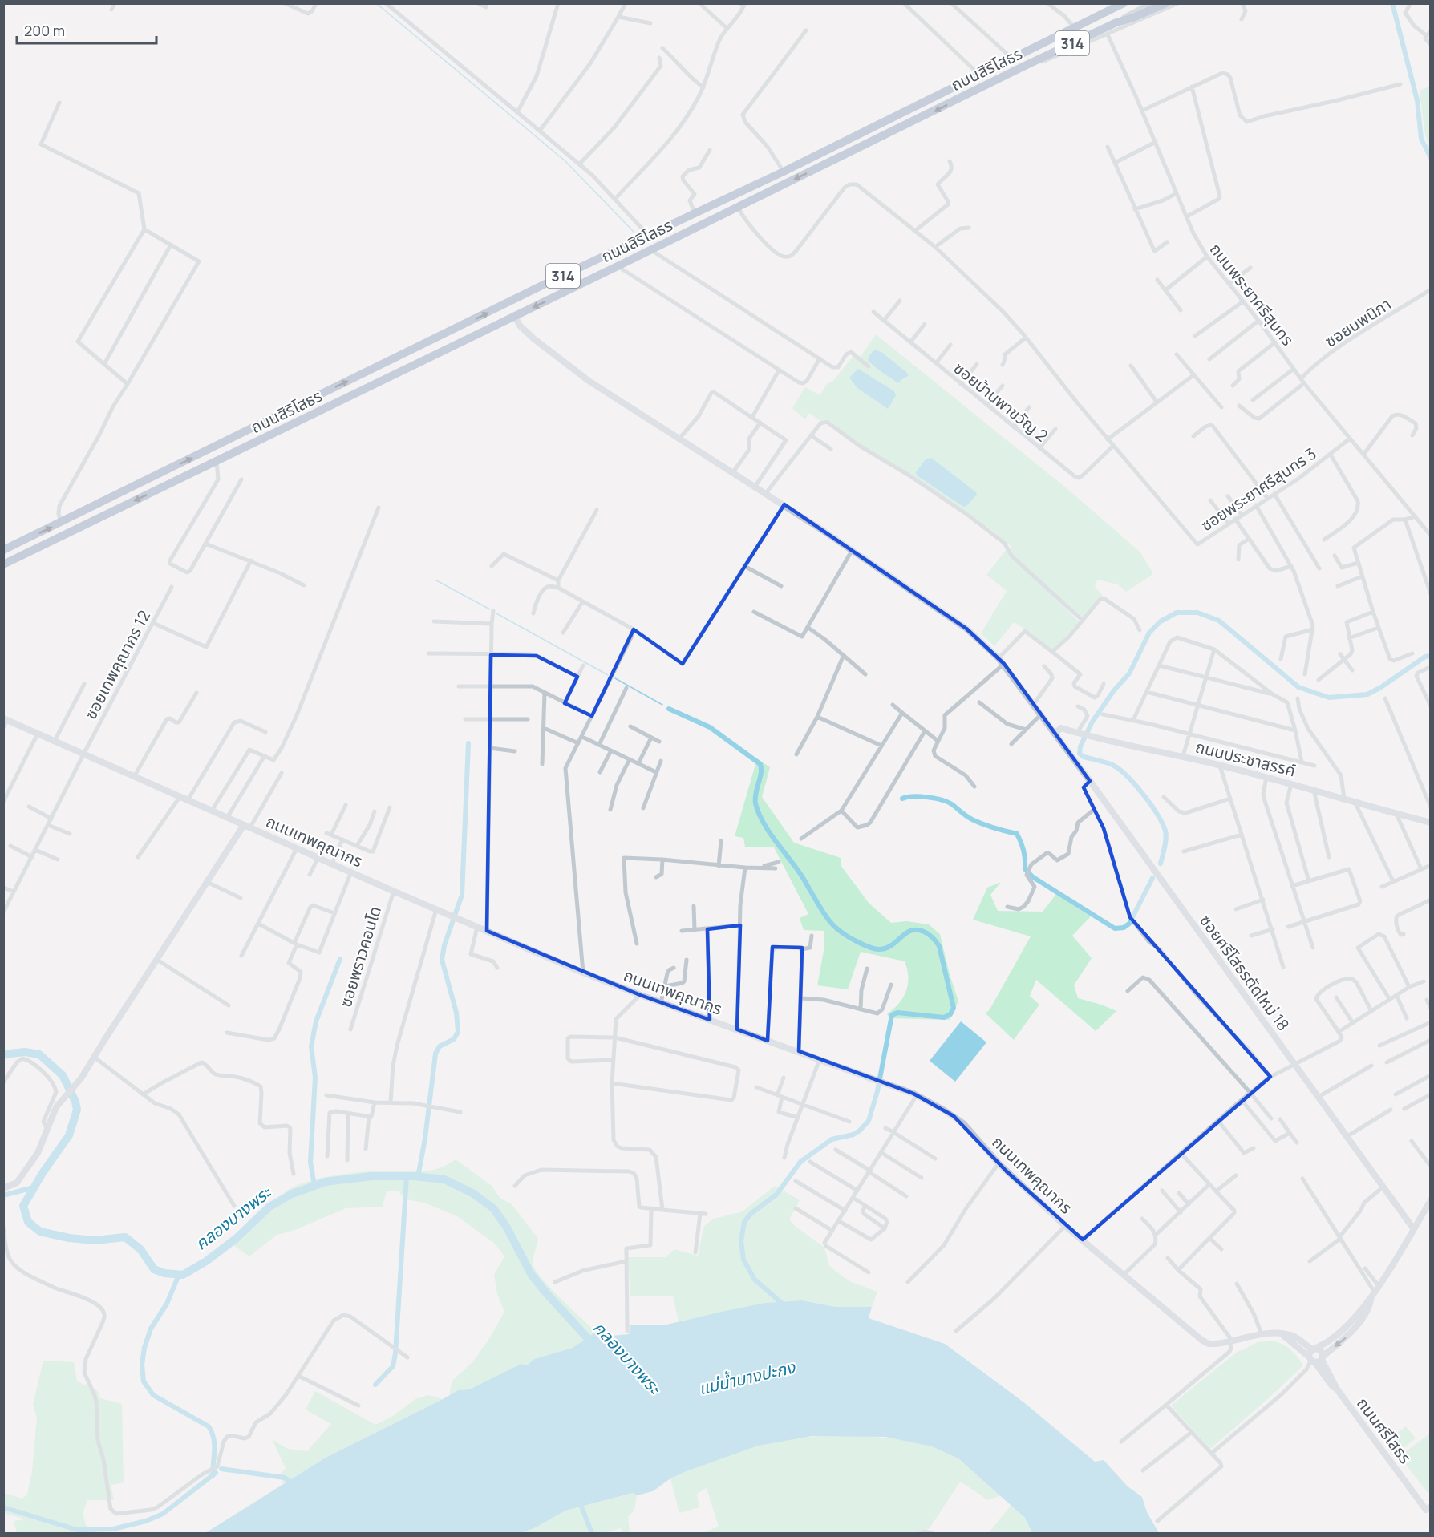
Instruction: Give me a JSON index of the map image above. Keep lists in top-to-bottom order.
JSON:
{
  "streets": {
    "highway": ["314", "ถนนสิริโสธร"],
    "street": [
      "ถนนพระยาศรีสุนทร",
      "ซอยนพนิภา",
      "ซอยบ้านพาขวัญ 2",
      "ซอยพระยาศรีสุนทร 3",
      "ซอยเทพคุณากร 12",
      "ถนนประชาสรรค์",
      "ถนนเทพคุณากร",
      "ซอยพราวคอนโด",
      "ซอยศรีโสธรตัดใหม่ 18",
      "ถนนศรีโสธร"
    ]
  },
  "crossings": [
    ["ถนนสิริโสธร", "ซอยพระยาศรีสุนทร 3"],
    ["ถนนสิริโสธร", "ซอยศรีโสธรตัดใหม่ 18"],
    ["ถนนพระยาศรีสุนทร", "ซอยนพนิภา"],
    ["ถนนพระยาศรีสุนทร", "ซอยพระยาศรีสุนทร 3"],
    ["ซอยบ้านพาขวัญ 2", "ซอยพระยาศรีสุนทร 3"],
    ["ซอยเทพคุณากร 12", "ถนนเทพคุณากร"],
    ["ถนนประชาสรรค์", "ซอยศรีโสธรตัดใหม่ 18"],
    ["ถนนเทพคุณากร", "ซอยพราวคอนโด"],
    ["ถนนเทพคุณากร", "ถนนศรีโสธร"]
  ],
  "water": ["คลองบางพระ", "แม่น้ำบางปะกง"],
  "scale_bar": "200 m"
}
